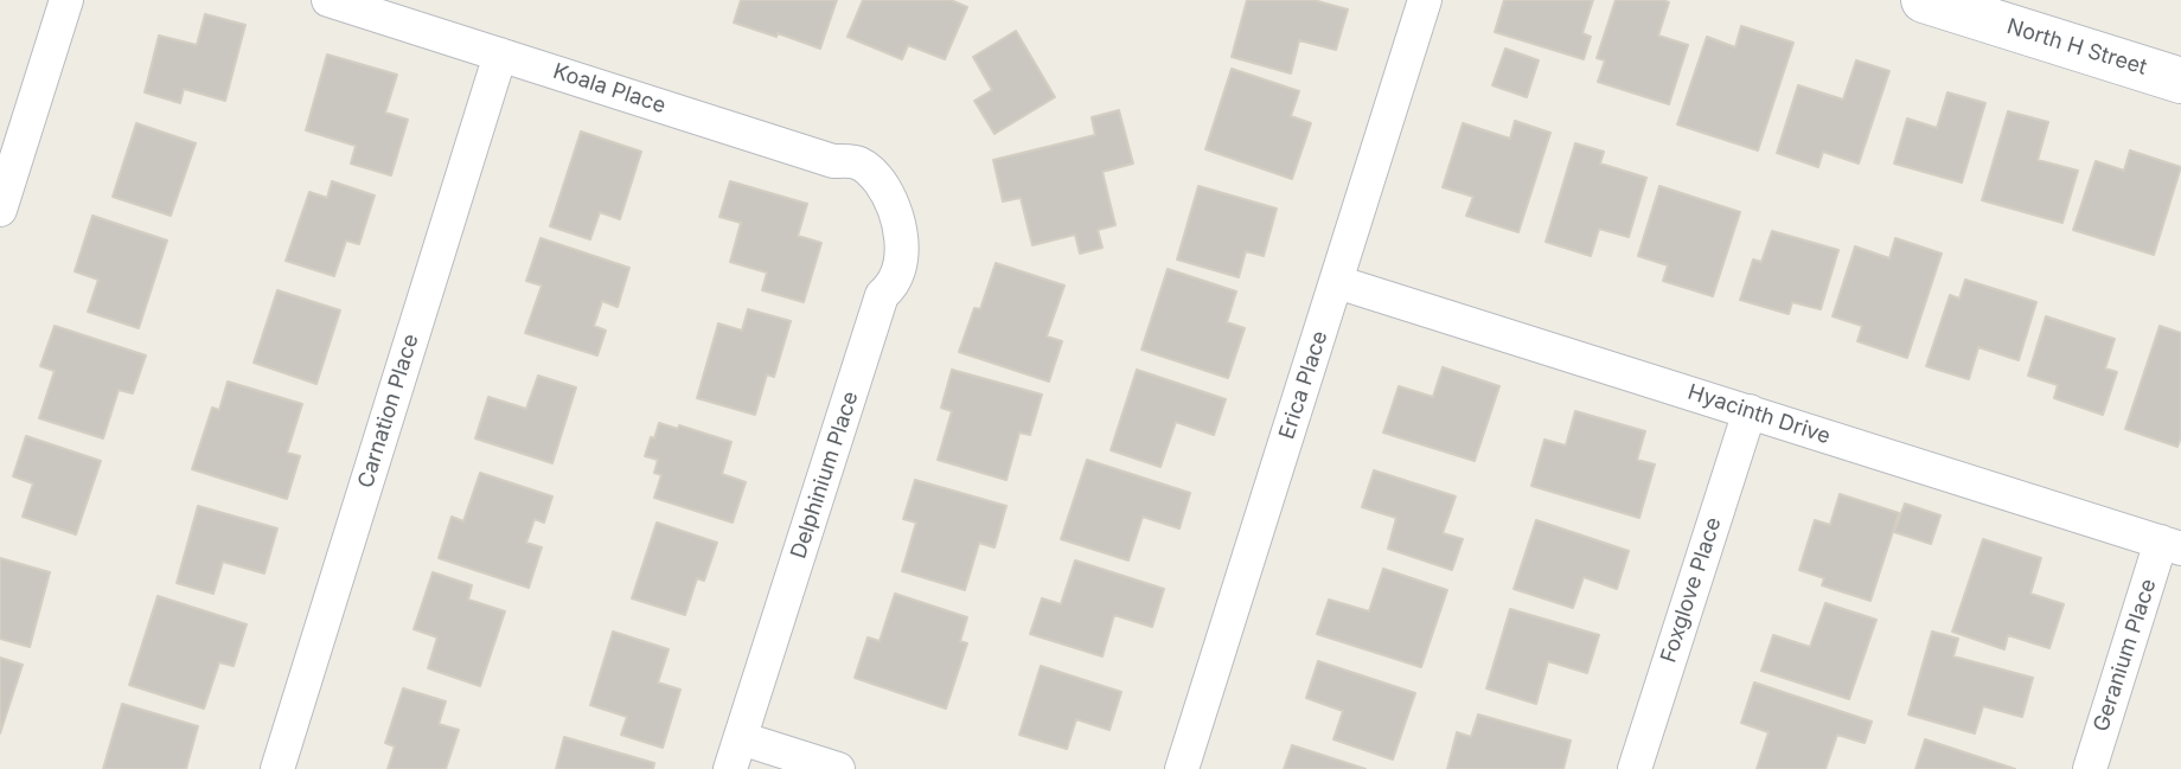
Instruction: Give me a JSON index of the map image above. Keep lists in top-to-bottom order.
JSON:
{
  "streets": {
    "street": [
      "North H Street",
      "Koala Place",
      "Erica Place",
      "Carnation Place",
      "Hyacinth Drive",
      "Delphinium Place",
      "Foxglove Place",
      "Geranium Place"
    ]
  },
  "crossings": [
    ["Koala Place", "Carnation Place"],
    ["Koala Place", "Delphinium Place"],
    ["Erica Place", "Hyacinth Drive"],
    ["Hyacinth Drive", "Foxglove Place"],
    ["Hyacinth Drive", "Geranium Place"]
  ]
}
